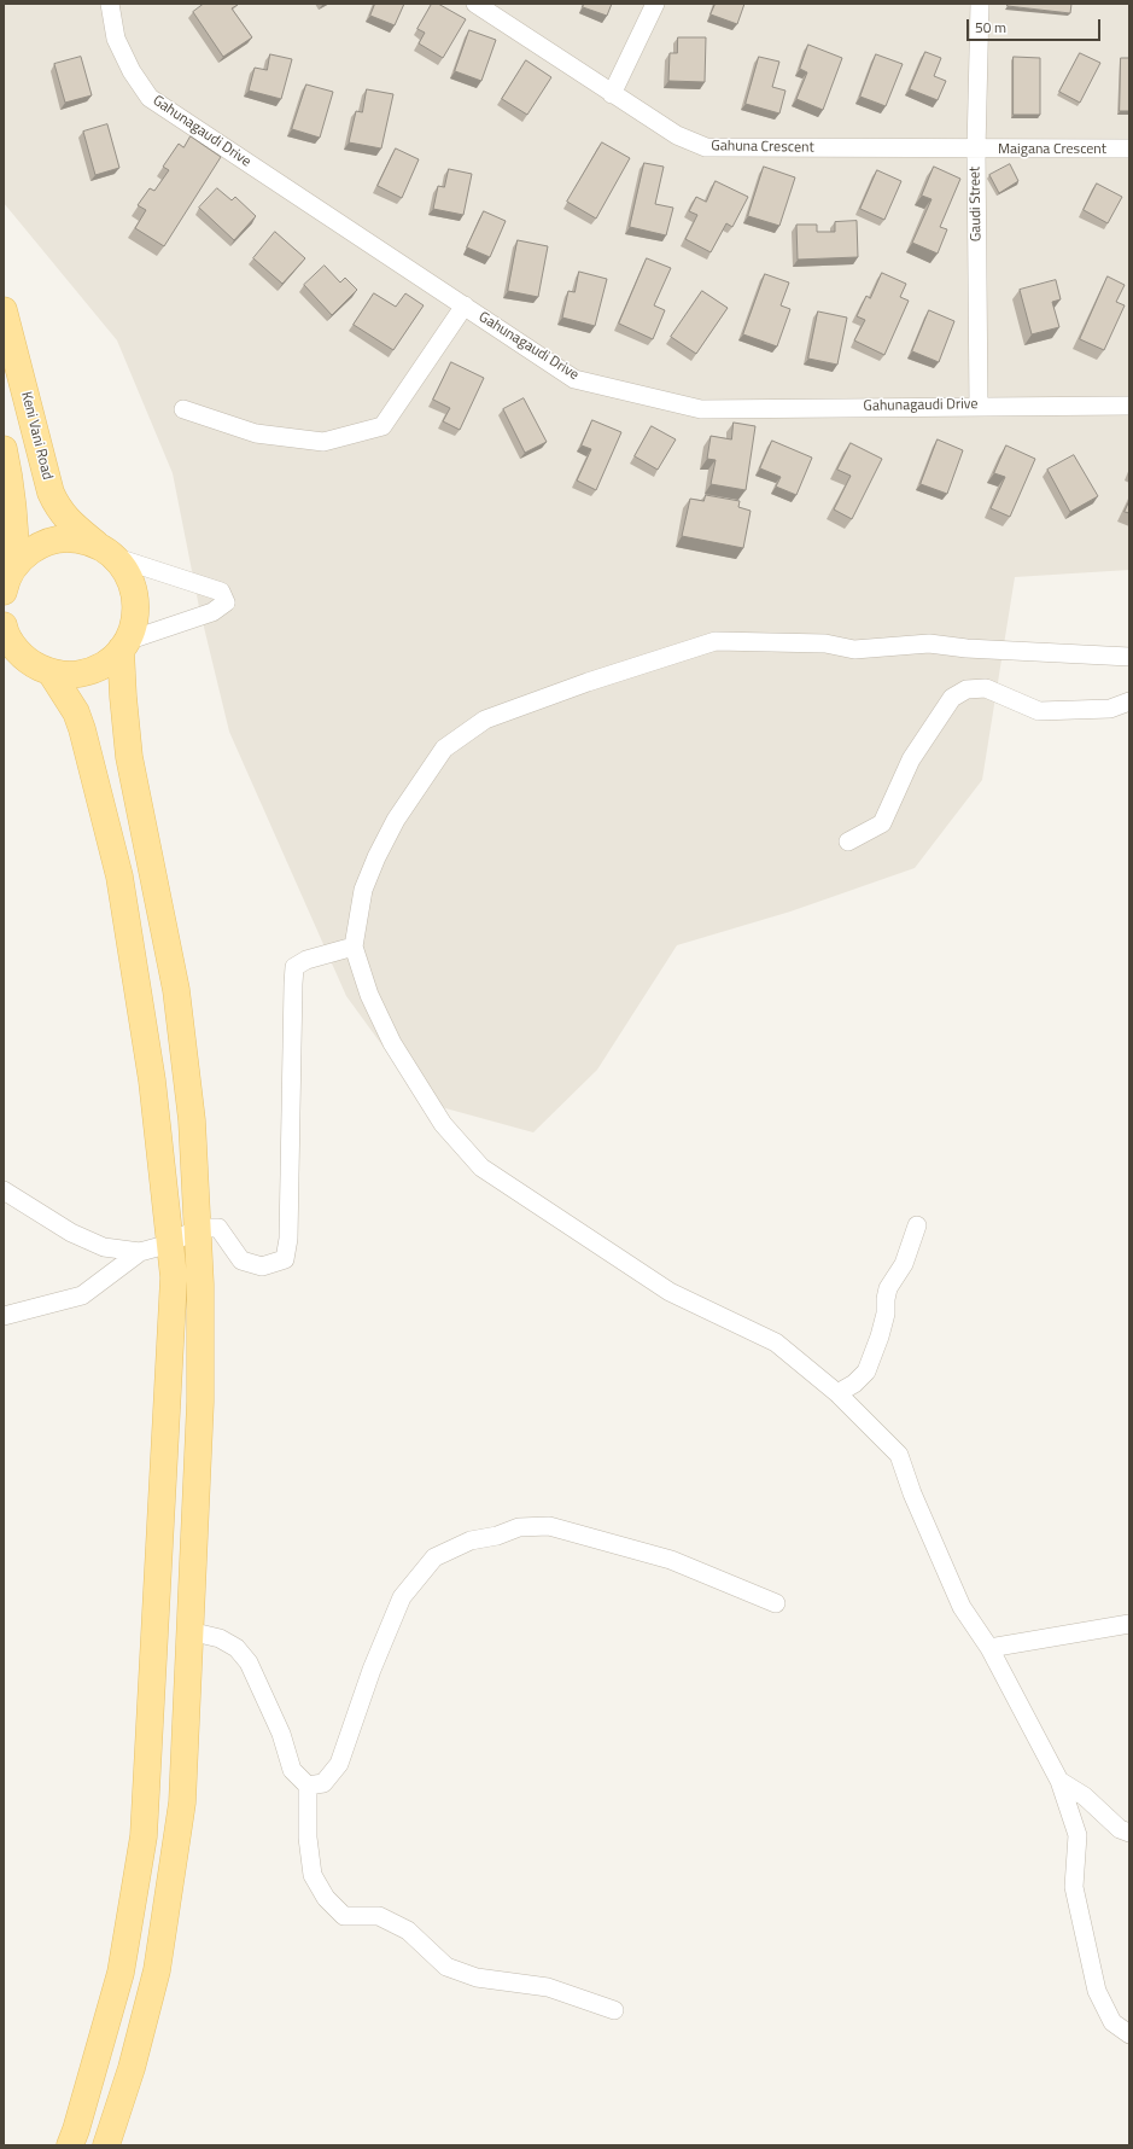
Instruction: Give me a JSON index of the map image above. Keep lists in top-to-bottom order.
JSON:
{
  "streets": {
    "main road": ["Keni Vani Road"],
    "street": [
      "Gahunagaudi Drive",
      "Gahuna Crescent",
      "Maigana Crescent",
      "Gaudi Street"
    ]
  },
  "crossings": [
    ["Gahunagaudi Drive", "Gaudi Street"],
    ["Gahuna Crescent", "Maigana Crescent"],
    ["Gahuna Crescent", "Gaudi Street"],
    ["Maigana Crescent", "Gaudi Street"]
  ],
  "scale_bar": "50 m"
}
